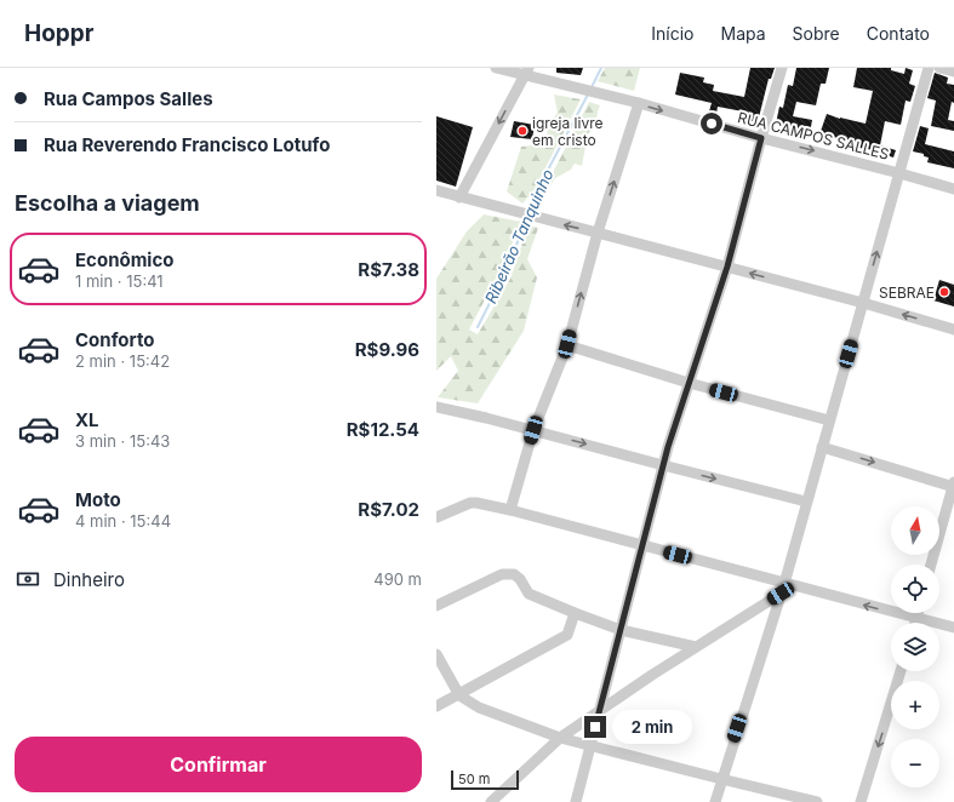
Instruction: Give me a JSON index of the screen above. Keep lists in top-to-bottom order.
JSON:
{
  "streets": {
    "street": ["RUA CAMPOS SALLES"]
  },
  "one_way": ["RUA CAMPOS SALLES"],
  "water": ["Ribeirão Tanquinho"],
  "places": ["igreja livre em cristo", "SEBRAE"],
  "scale_bar": "50 m",
  "north": "top",
  "page": {
    "header": "Hoppr",
    "nav": [
      "Início",
      "Mapa",
      "Sobre",
      "Contato"
    ],
    "banner": ["Rua Campos Salles", "Rua Reverendo Francisco Lotufo"],
    "heading": "Escolha a viagem",
    "list": [
      {
        "name": "Econômico",
        "note": "1 min · 15:41",
        "value": "R$7.38"
      },
      {
        "name": "Conforto",
        "note": "2 min · 15:42",
        "value": "R$9.96"
      },
      {
        "name": "XL",
        "note": "3 min · 15:43",
        "value": "R$12.54"
      },
      {
        "name": "Moto",
        "note": "4 min · 15:44",
        "value": "R$7.02"
      }
    ],
    "map_buttons": ["+", "−"],
    "pay": ["Dinheiro", "490 m"],
    "bubble": "2 min",
    "buttons": "Confirmar",
    "scale": "50 m"
  }
}
